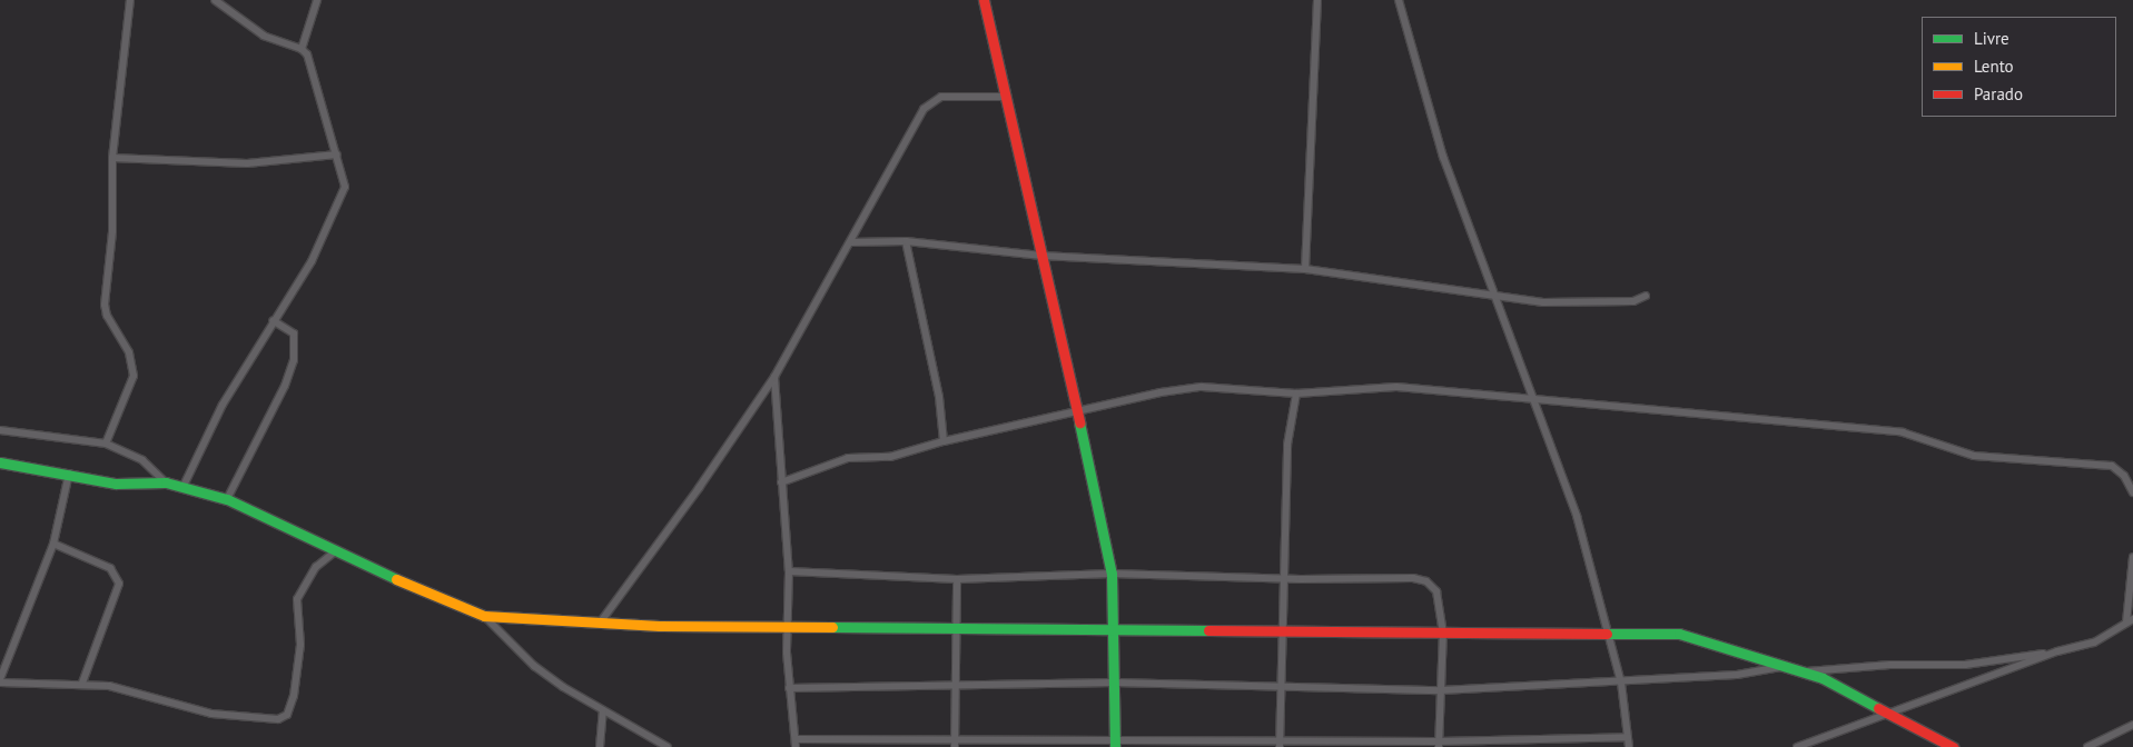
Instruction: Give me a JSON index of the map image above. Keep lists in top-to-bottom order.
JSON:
{
  "legend": ["Livre", "Lento", "Parado"]
}
